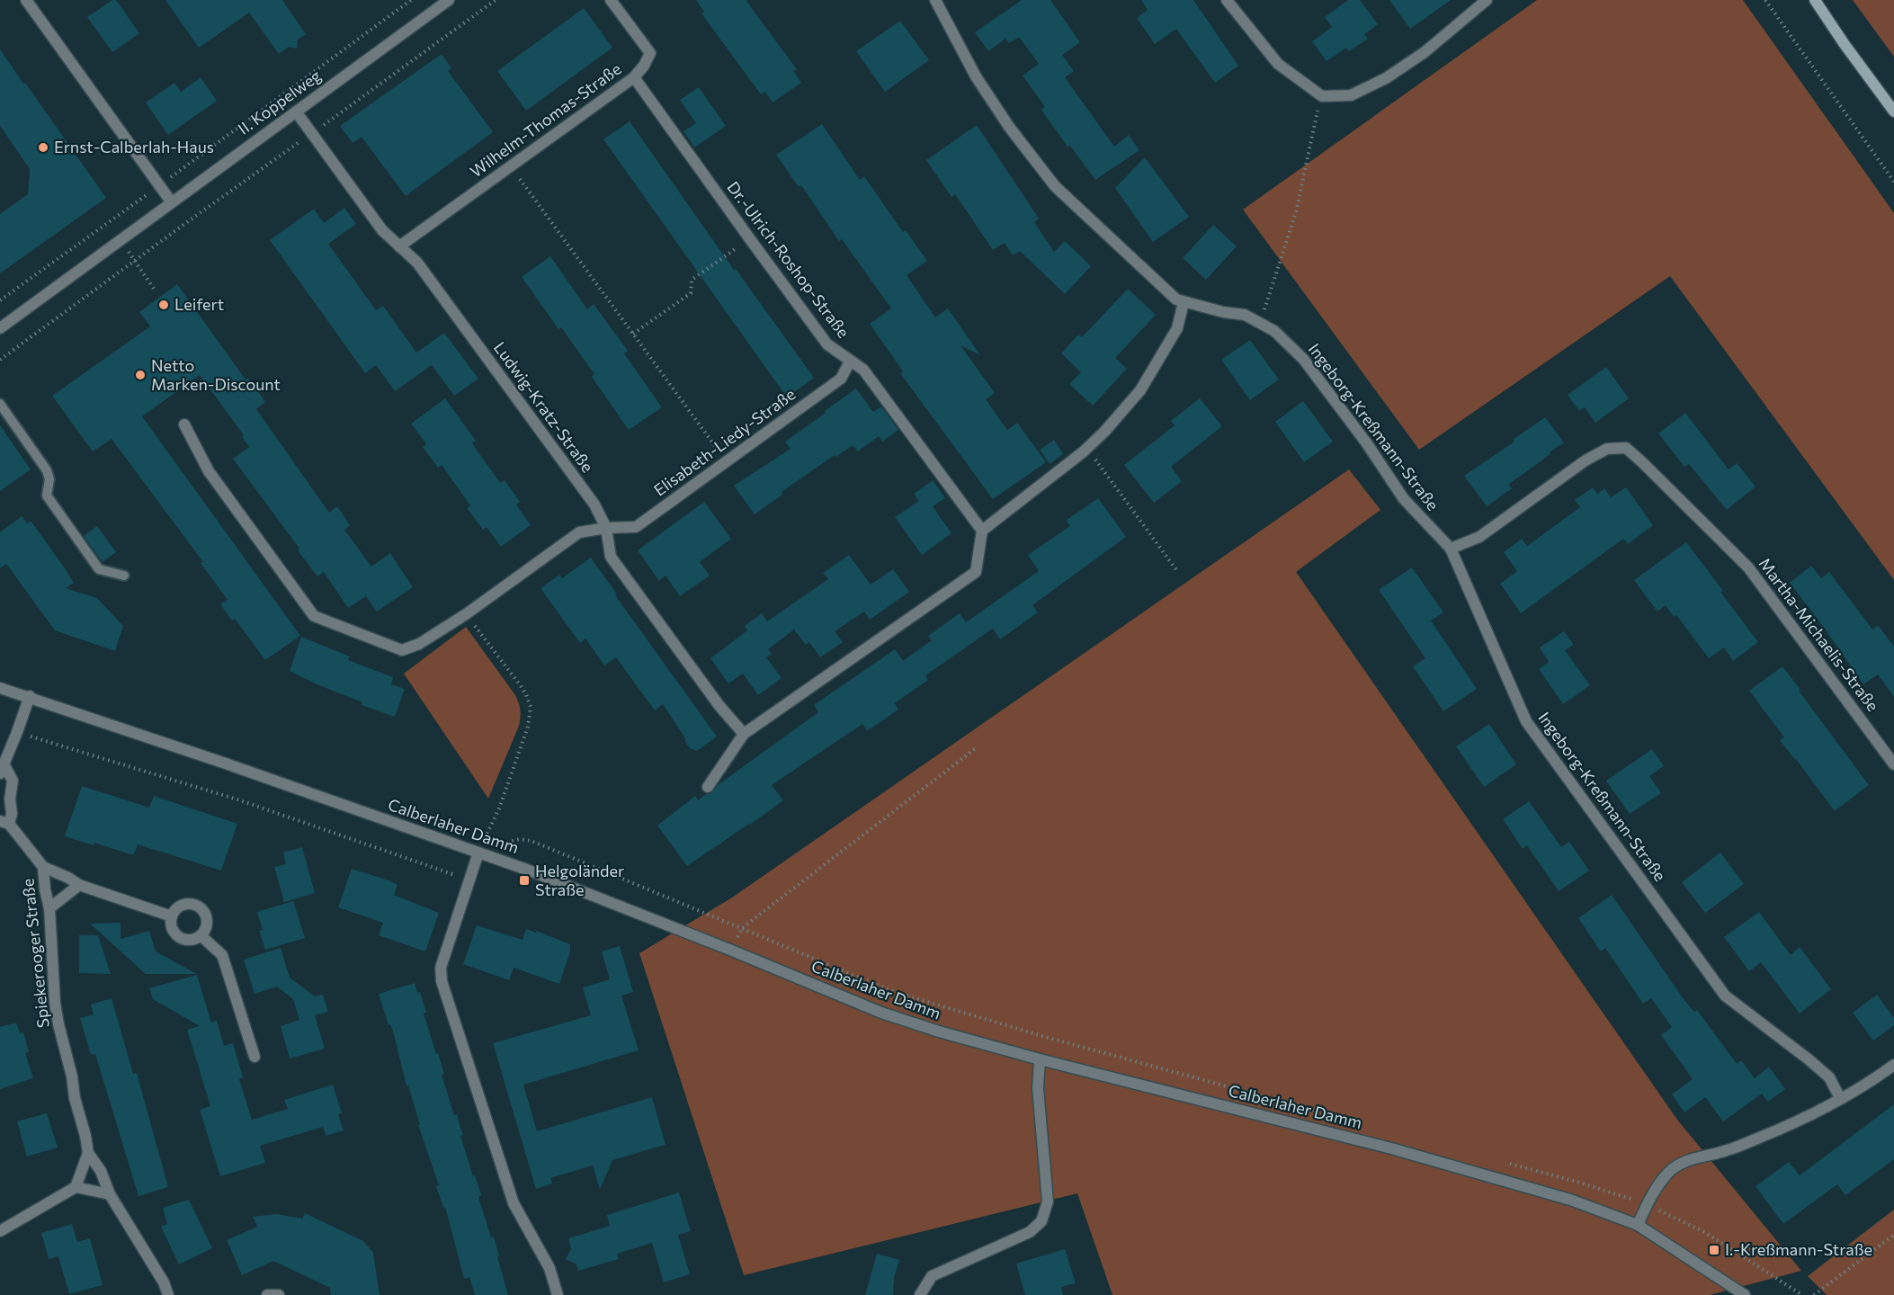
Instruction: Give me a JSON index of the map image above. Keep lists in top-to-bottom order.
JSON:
{
  "streets": {
    "street": [
      "II. Koppelweg",
      "Wilhelm-Thomas-Straße",
      "Dr.-Ulrich-Roshop-Straße",
      "Ludwig-Kratz-Straße",
      "Ingeborg-Kreßmann-Straße",
      "Elisabeth-Liedy-Straße",
      "Martha-Michaelis-Straße",
      "Calberlaher Damm",
      "Spiekerooger Straße"
    ]
  },
  "crossings": [
    ["II. Koppelweg", "Ludwig-Kratz-Straße"],
    ["Wilhelm-Thomas-Straße", "Dr.-Ulrich-Roshop-Straße"],
    ["Wilhelm-Thomas-Straße", "Ludwig-Kratz-Straße"],
    ["Dr.-Ulrich-Roshop-Straße", "Elisabeth-Liedy-Straße"],
    ["Ludwig-Kratz-Straße", "Elisabeth-Liedy-Straße"],
    ["Ingeborg-Kreßmann-Straße", "Martha-Michaelis-Straße"]
  ],
  "places": {
    "other": ["Ernst-Calberlah-Haus", "Leifert", "Netto Marken-Discount"],
    "transit": ["Helgoländer Straße", "I.-Kreßmann-Straße"]
  }
}
